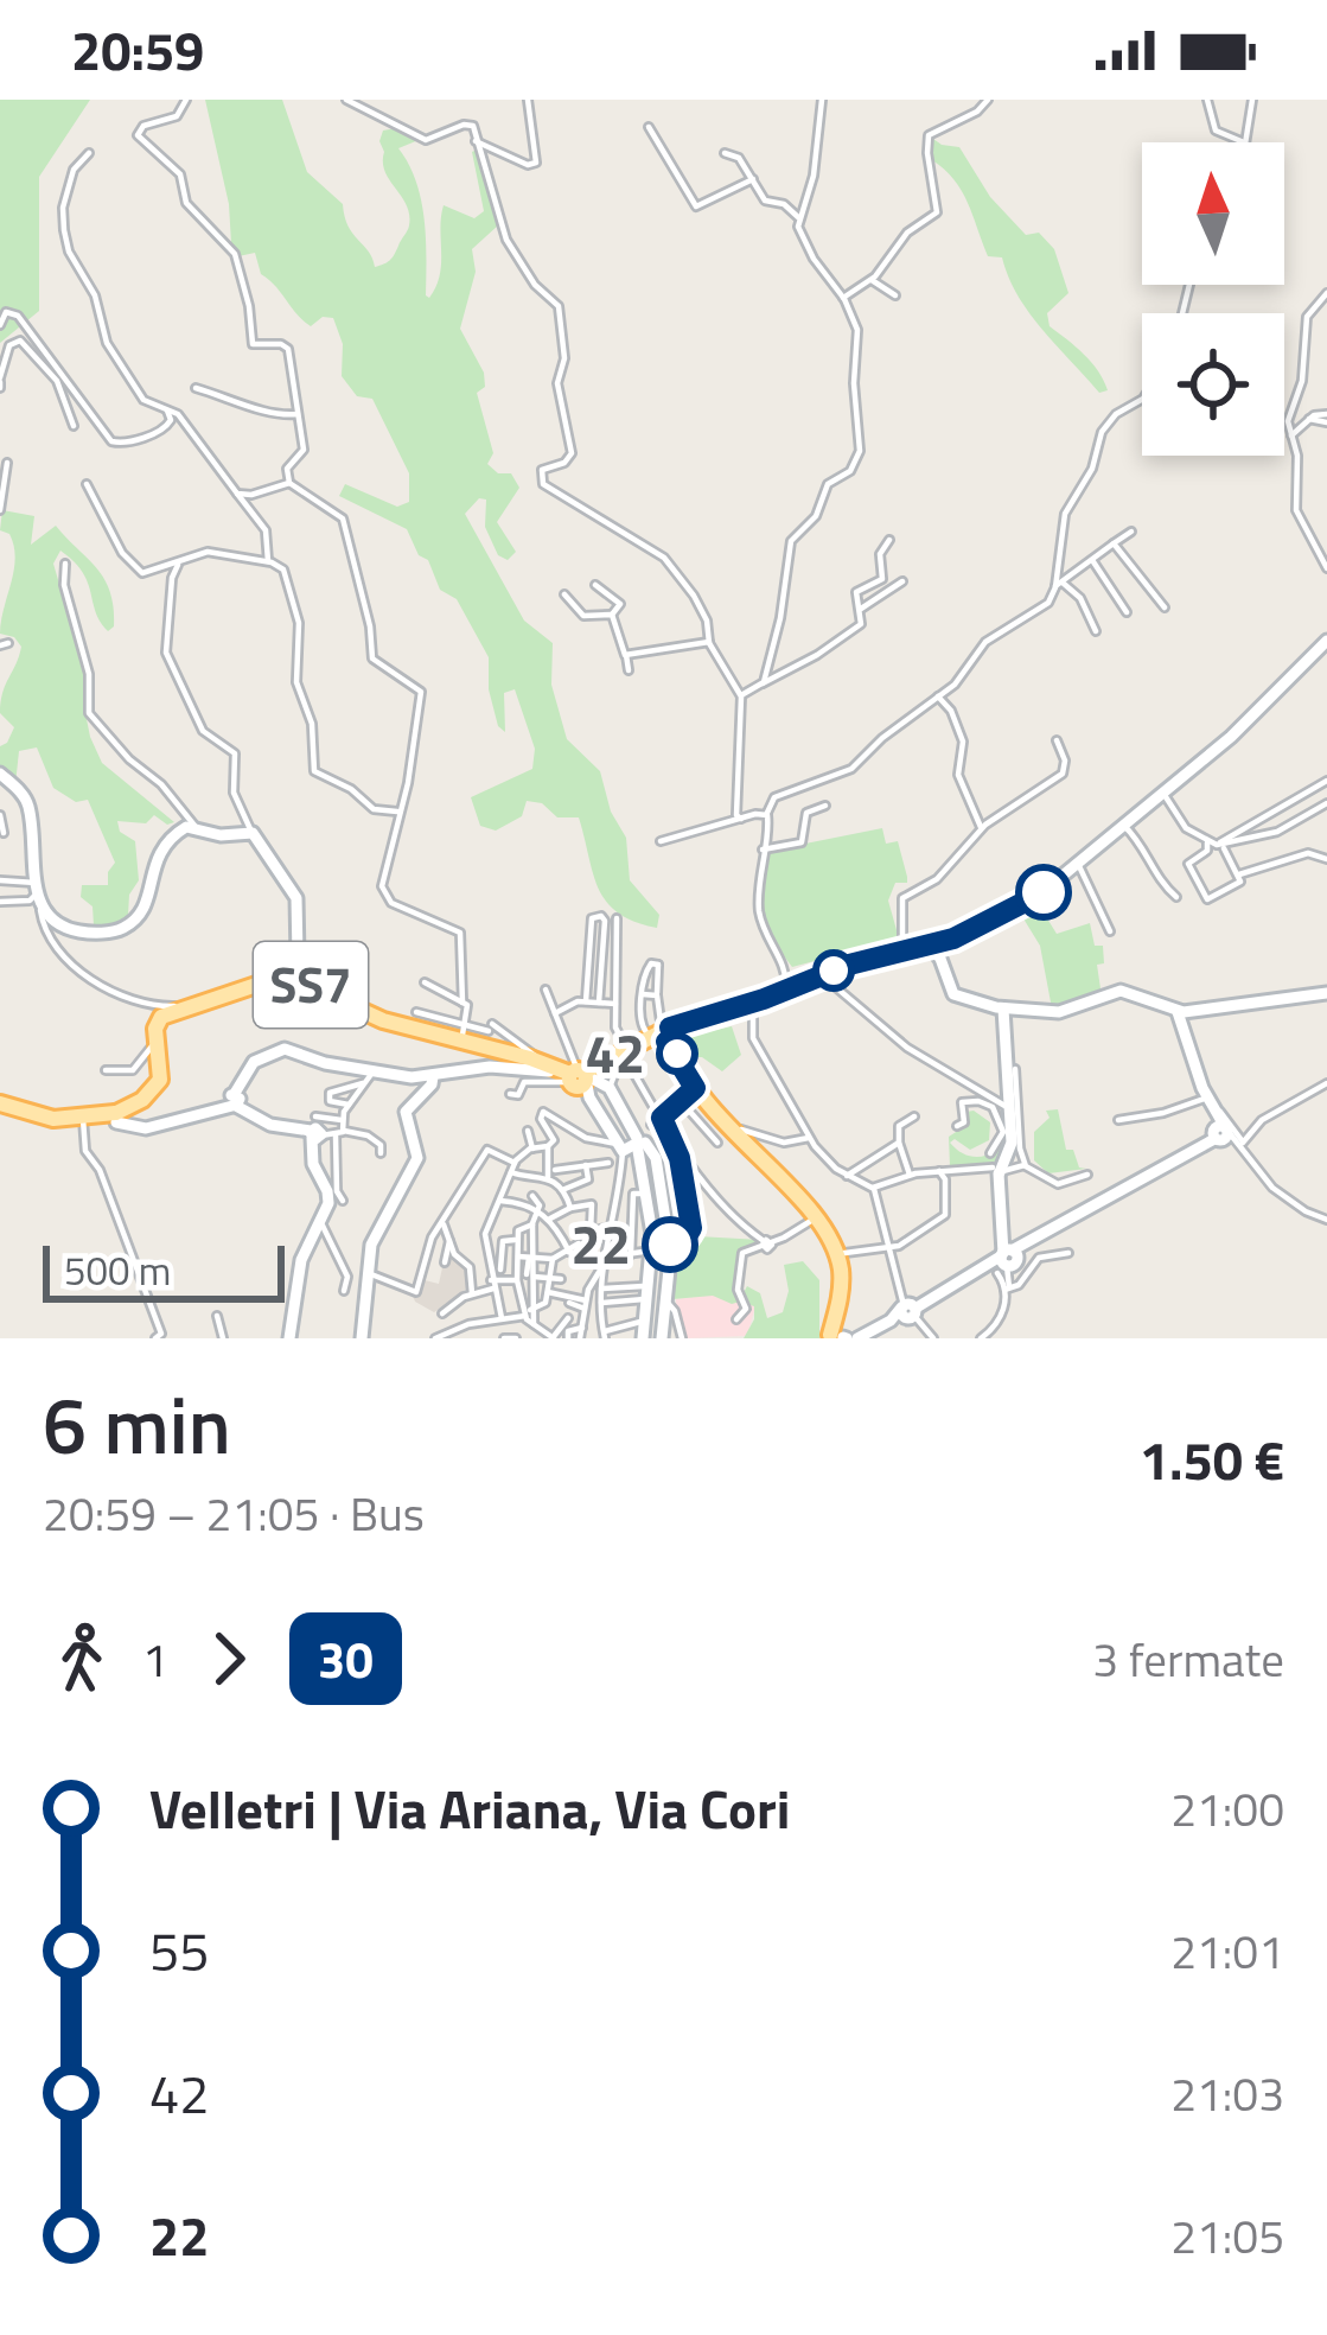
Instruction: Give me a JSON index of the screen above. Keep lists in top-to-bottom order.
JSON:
{
  "streets": {
    "main road": ["SS7"]
  },
  "places": ["42", "22"],
  "lines": ["bus line 30"],
  "scale_bar": "500 m",
  "north": "top",
  "page": {
    "status": "20:59",
    "scale": "500 m",
    "heading": ["6 min", "20:59 – 21:05 · Bus", "1.50 €"],
    "legs": ["1", "30", "3 fermate"],
    "list": [
      {
        "name": "Velletri | Via Ariana, Via Cori",
        "value": "21:00"
      },
      {
        "name": "55",
        "value": "21:01"
      },
      {
        "name": "42",
        "value": "21:03"
      },
      {
        "name": "22",
        "value": "21:05"
      }
    ]
  }
}
